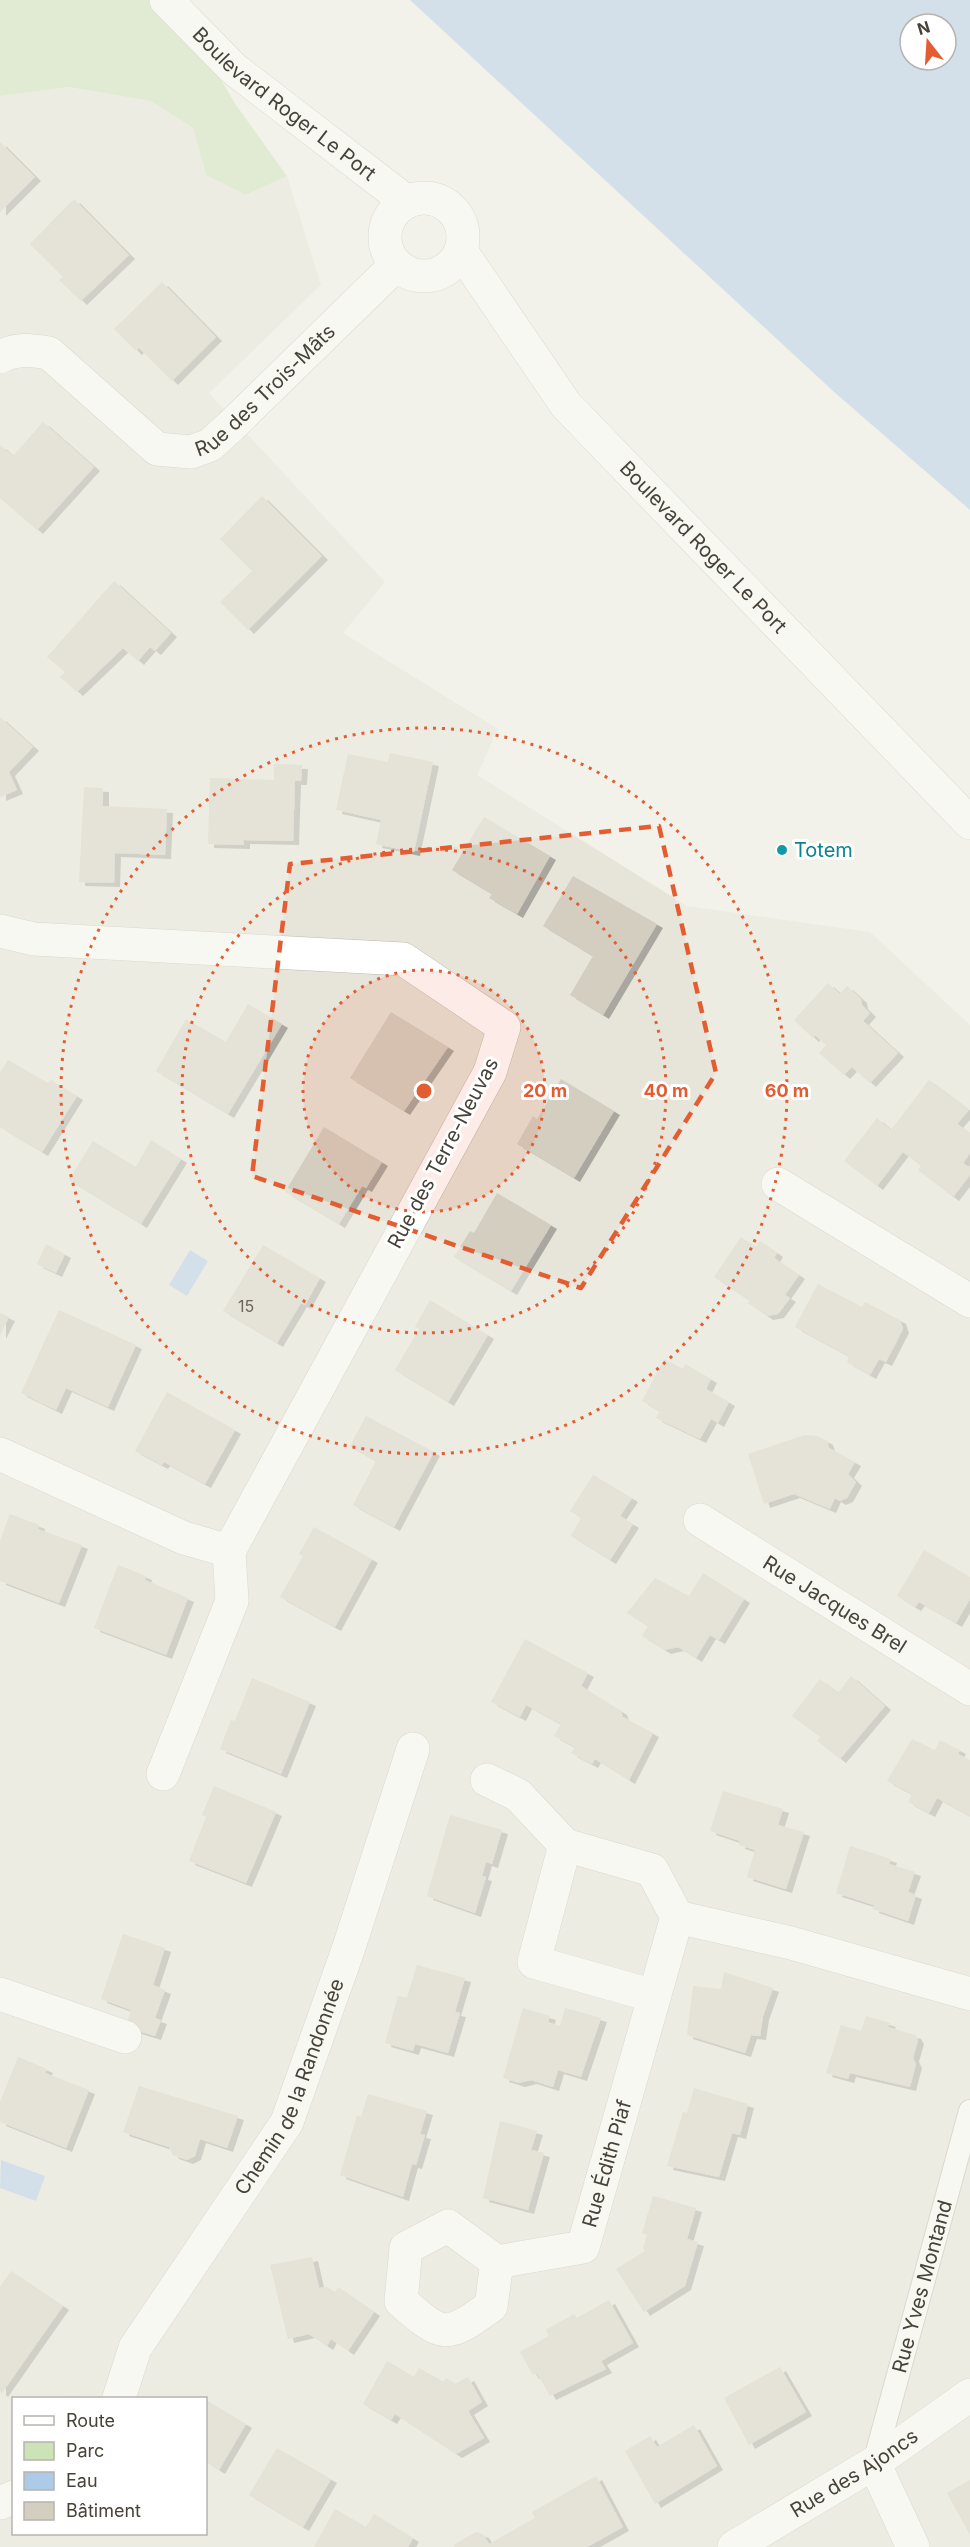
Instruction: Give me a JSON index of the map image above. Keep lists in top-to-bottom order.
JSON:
{
  "streets": {
    "street": [
      "Boulevard Roger Le Port",
      "Rue des Trois-Mâts",
      "Rue des Terre-Neuvas",
      "Rue Jacques Brel",
      "Chemin de la Randonnée",
      "Rue Édith Piaf",
      "Rue des Ajoncs"
    ],
    "lane": ["Rue Yves Montand"]
  },
  "crossings": [
    ["Boulevard Roger Le Port", "Rue des Trois-Mâts"],
    ["Rue Yves Montand", "Rue des Ajoncs"]
  ],
  "places": ["Totem"],
  "house_numbers": ["15"],
  "legend": [
    "Route",
    "Parc",
    "Eau",
    "Bâtiment"
  ],
  "north": "top",
  "rings": ["20 m", "40 m", "60 m"]
}
